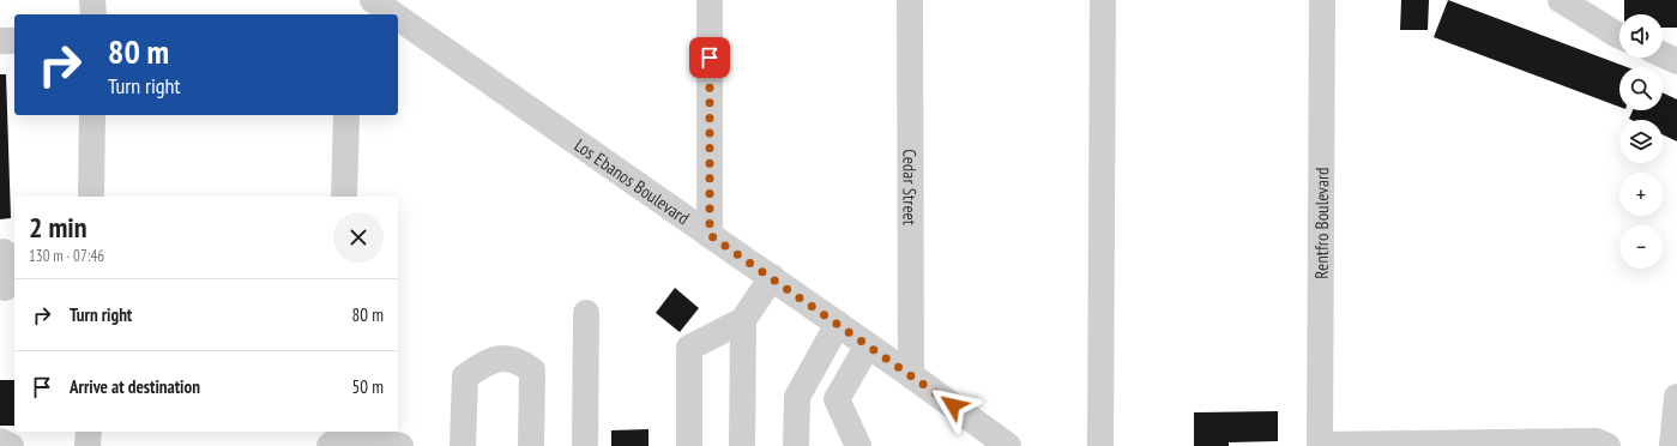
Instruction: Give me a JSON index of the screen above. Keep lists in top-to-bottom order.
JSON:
{
  "streets": {
    "street": ["Los Ebanos Boulevard", "Cedar Street", "Rentfro Boulevard"]
  },
  "crossings": [
    ["Los Ebanos Boulevard", "Cedar Street"]
  ],
  "page": {
    "map_buttons": ["+", "−"],
    "turn": ["80 m", "Turn right"],
    "heading": ["2 min", "130 m · 07:46"],
    "list": [
      {
        "name": "Turn right",
        "value": "80 m"
      },
      {
        "name": "Arrive at destination",
        "value": "50 m"
      }
    ]
  }
}
